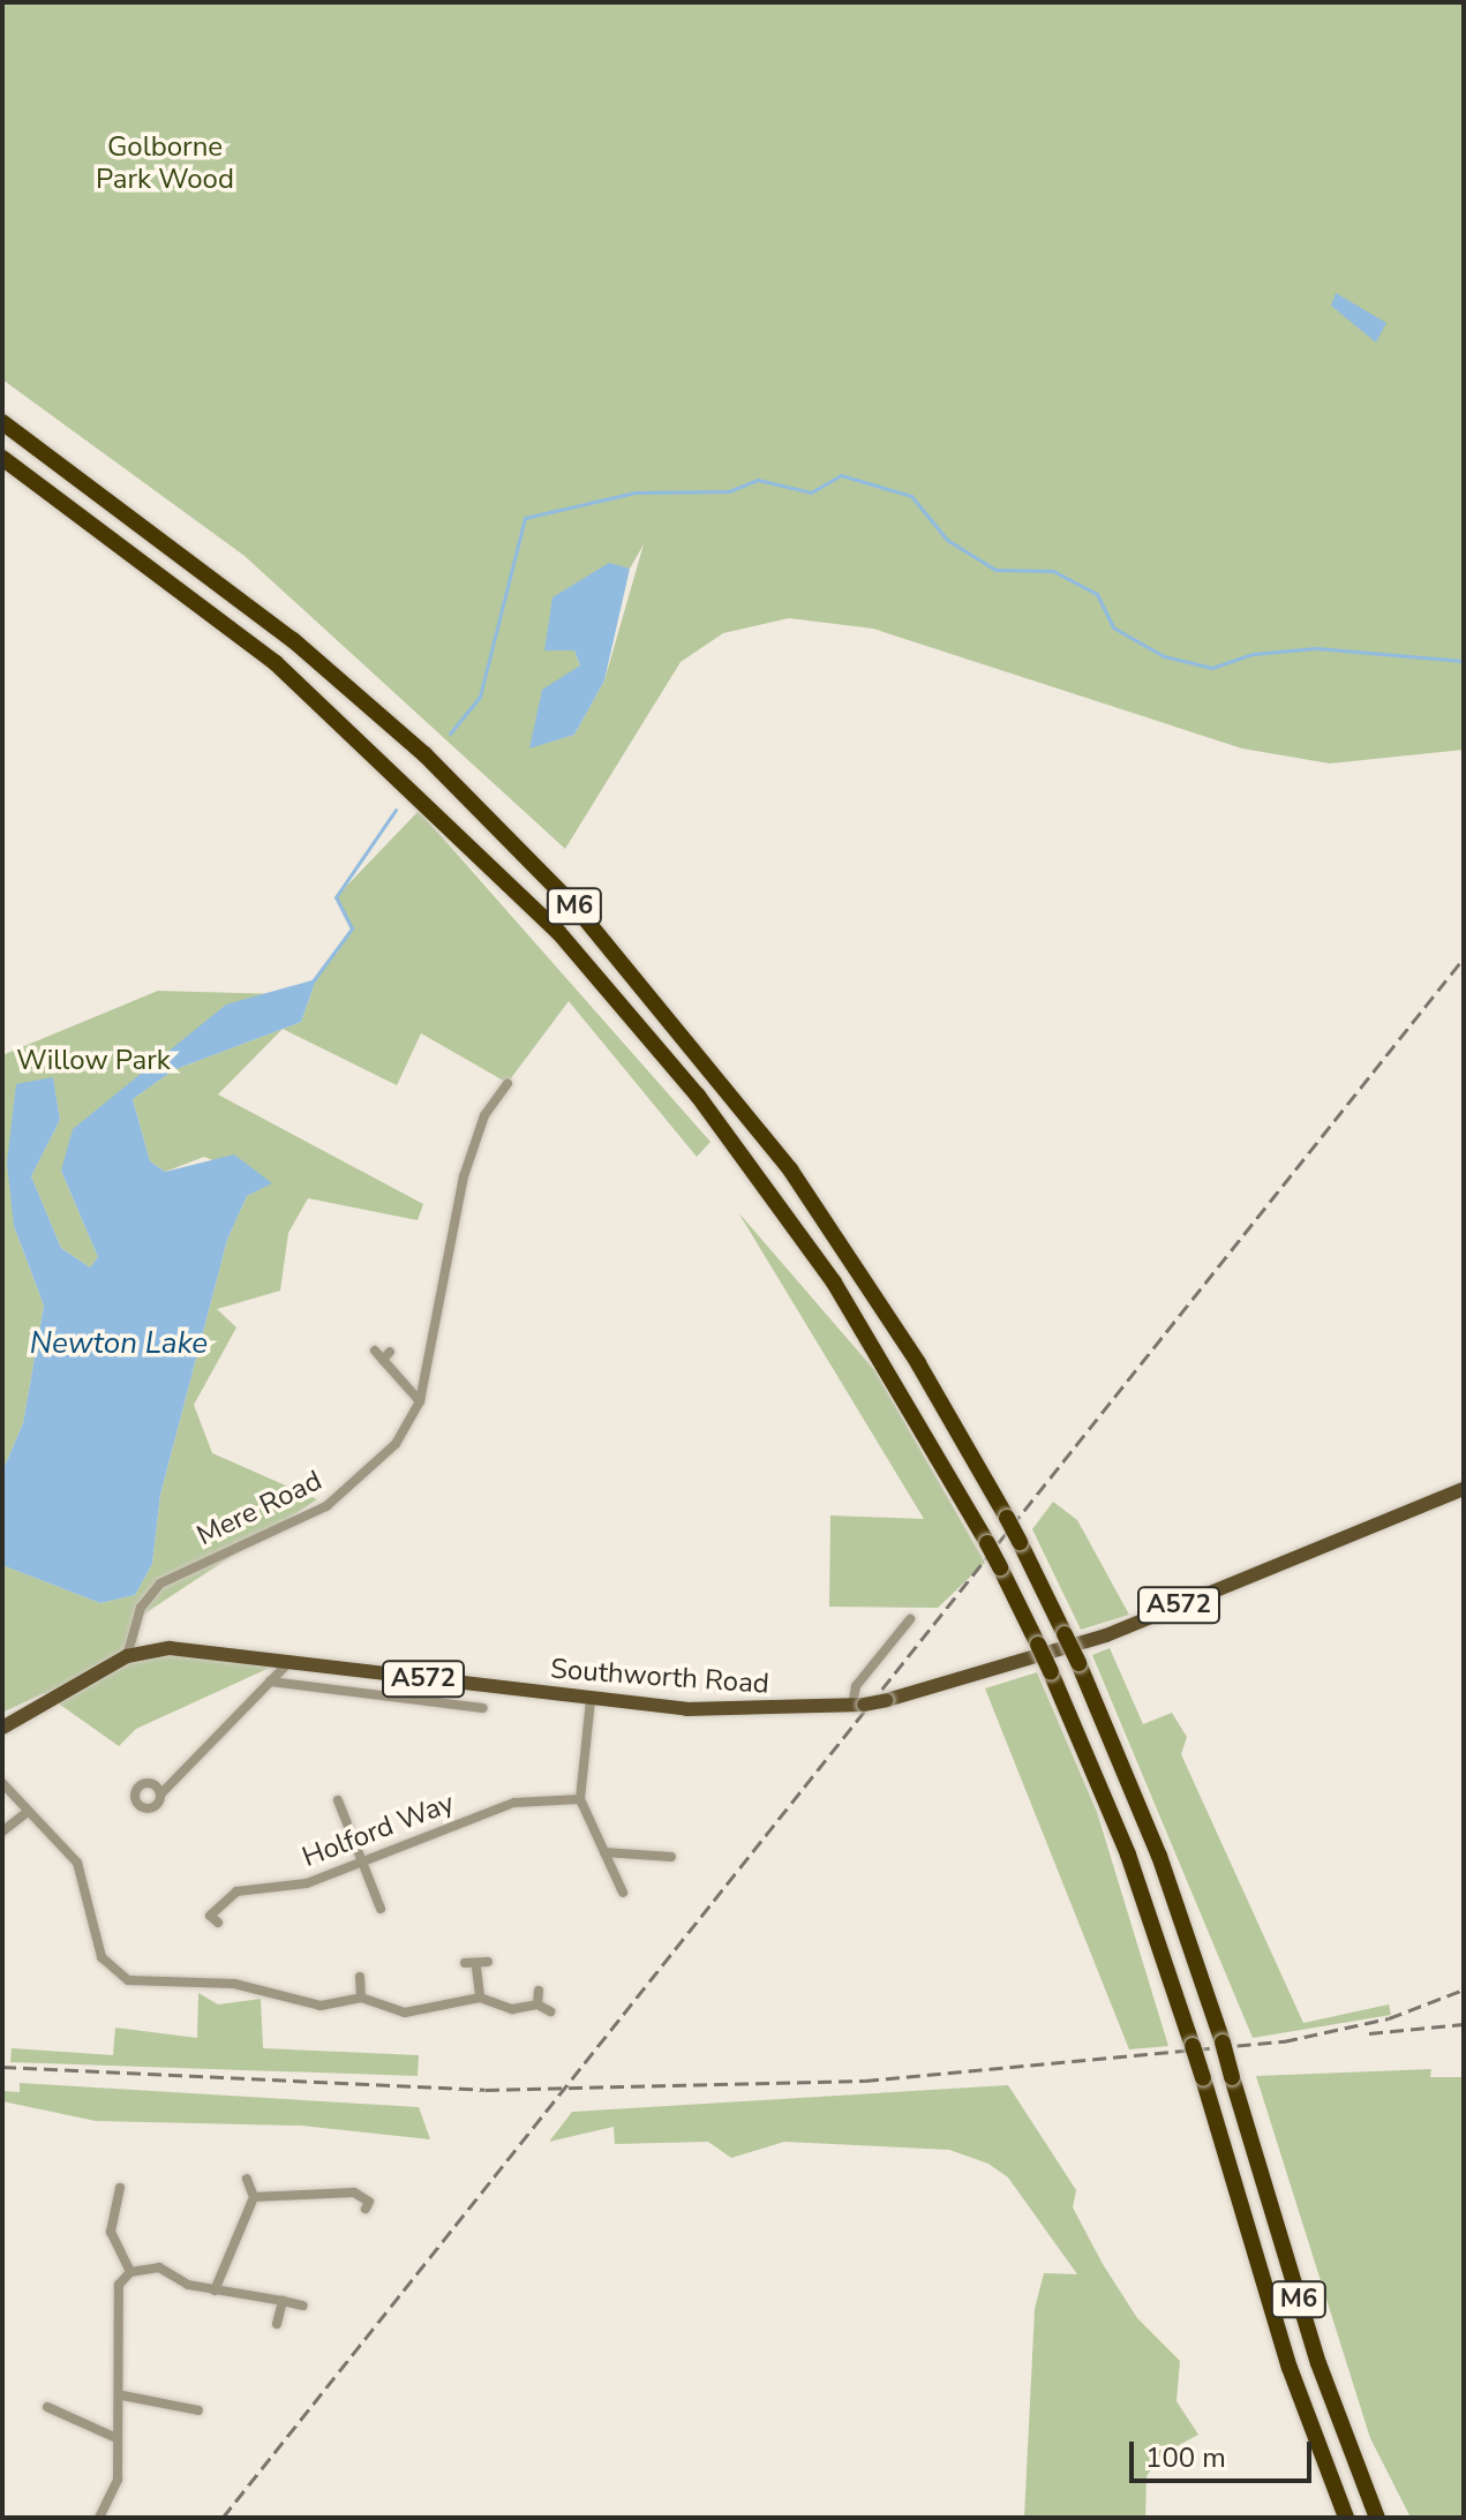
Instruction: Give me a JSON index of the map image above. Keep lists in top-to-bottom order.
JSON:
{
  "streets": {
    "highway": ["M6"],
    "main road": ["A572", "Southworth Road"],
    "street": ["Mere Road", "Holford Way"]
  },
  "crossings": [
    ["Mere Road", "Southworth Road"]
  ],
  "water": ["Newton Lake"],
  "parks": ["Golborne Park Wood", "Willow Park"],
  "scale_bar": "100 m"
}
